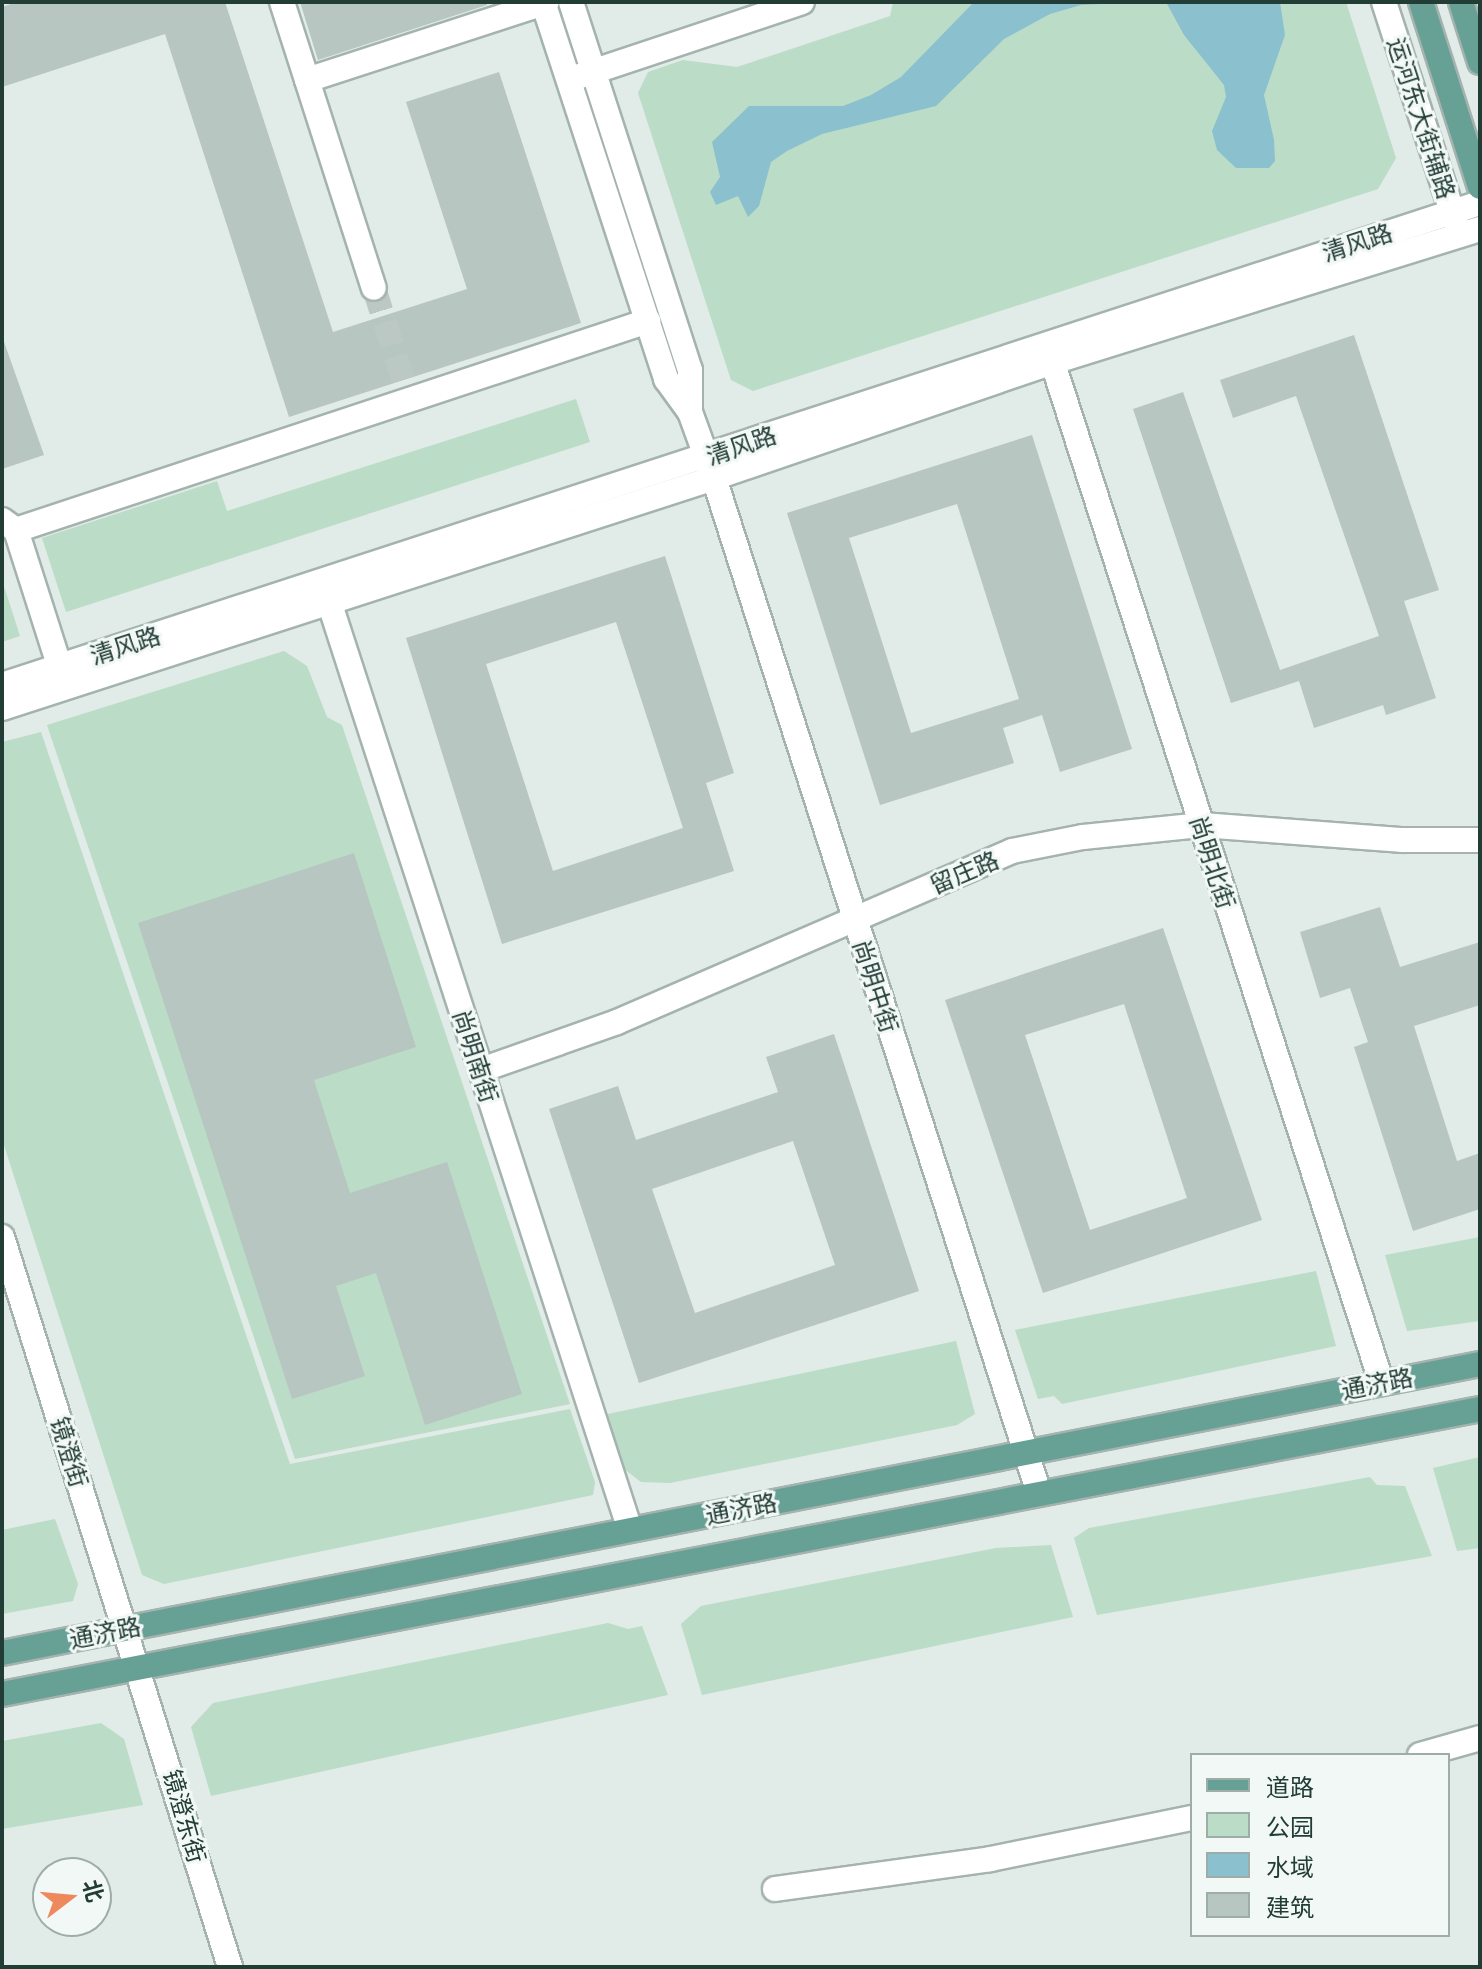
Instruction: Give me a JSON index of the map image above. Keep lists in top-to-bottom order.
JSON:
{
  "streets": {
    "main road": ["通济路"],
    "street": [
      "运河东大街辅路",
      "清风路",
      "尚明北街",
      "留庄路",
      "尚明中街",
      "尚明南街",
      "镜澄街",
      "镜澄东街"
    ]
  },
  "crossings": [
    ["运河东大街辅路", "清风路"],
    ["清风路", "尚明北街"],
    ["清风路", "尚明中街"],
    ["清风路", "尚明南街"],
    ["尚明北街", "留庄路"],
    ["尚明北街", "通济路"],
    ["留庄路", "尚明中街"],
    ["留庄路", "尚明南街"],
    ["尚明中街", "通济路"],
    ["尚明南街", "通济路"],
    ["通济路", "镜澄街"],
    ["通济路", "镜澄东街"],
    ["镜澄街", "镜澄东街"]
  ],
  "legend": [
    "道路",
    "公园",
    "水域",
    "建筑"
  ],
  "north": "right"
}
